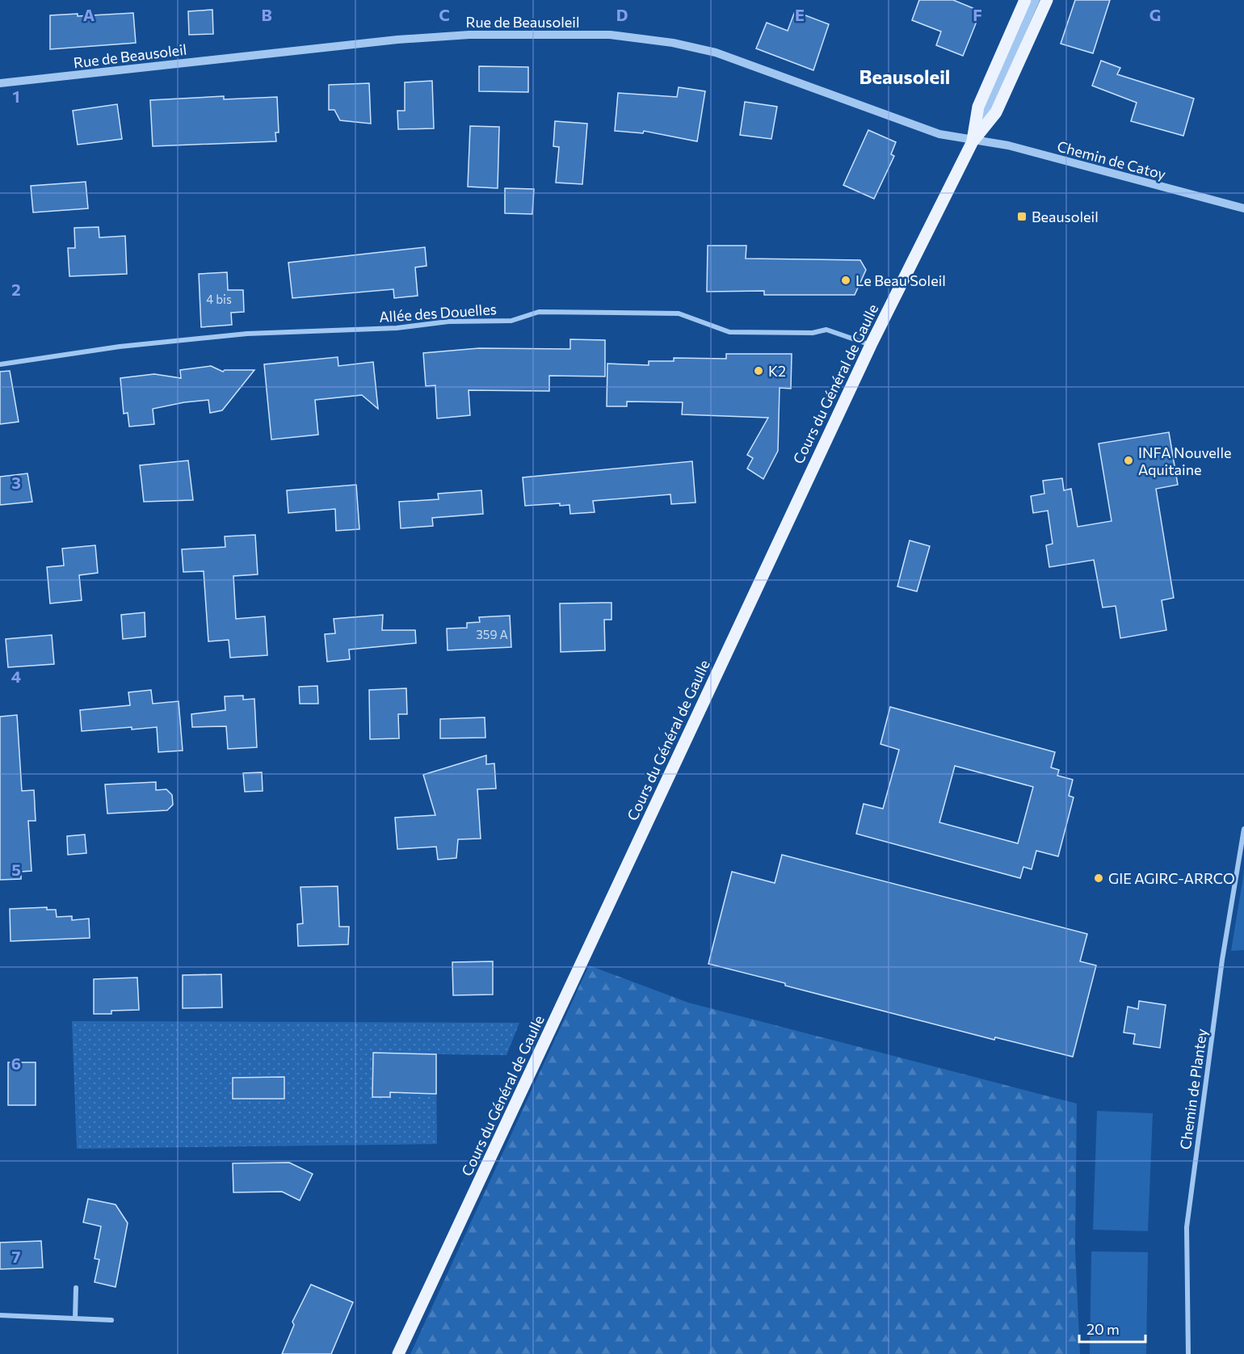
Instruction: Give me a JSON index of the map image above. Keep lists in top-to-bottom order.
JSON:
{
  "streets": {
    "main road": ["Cours du Général de Gaulle"],
    "street": [
      "Rue de Beausoleil",
      "Chemin de Catoy",
      "Allée des Douelles",
      "Chemin de Plantey"
    ]
  },
  "crossings": [
    ["Rue de Beausoleil", "Chemin de Catoy"],
    ["Rue de Beausoleil", "Cours du Général de Gaulle"],
    ["Chemin de Catoy", "Cours du Général de Gaulle"],
    ["Allée des Douelles", "Cours du Général de Gaulle"]
  ],
  "districts": ["Beausoleil"],
  "places": {
    "transit": ["Beausoleil"],
    "other": [
      "Le Beau Soleil",
      "K2",
      "INFA Nouvelle Aquitaine",
      "GIE AGIRC-ARRCO"
    ]
  },
  "house_numbers": ["4 bis", "359 A"],
  "scale_bar": "20 m",
  "grid": {
    "columns": [
      "A",
      "B",
      "C",
      "D",
      "E",
      "F",
      "G"
    ],
    "rows": [
      "1",
      "2",
      "3",
      "4",
      "5",
      "6",
      "7"
    ]
  }
}
